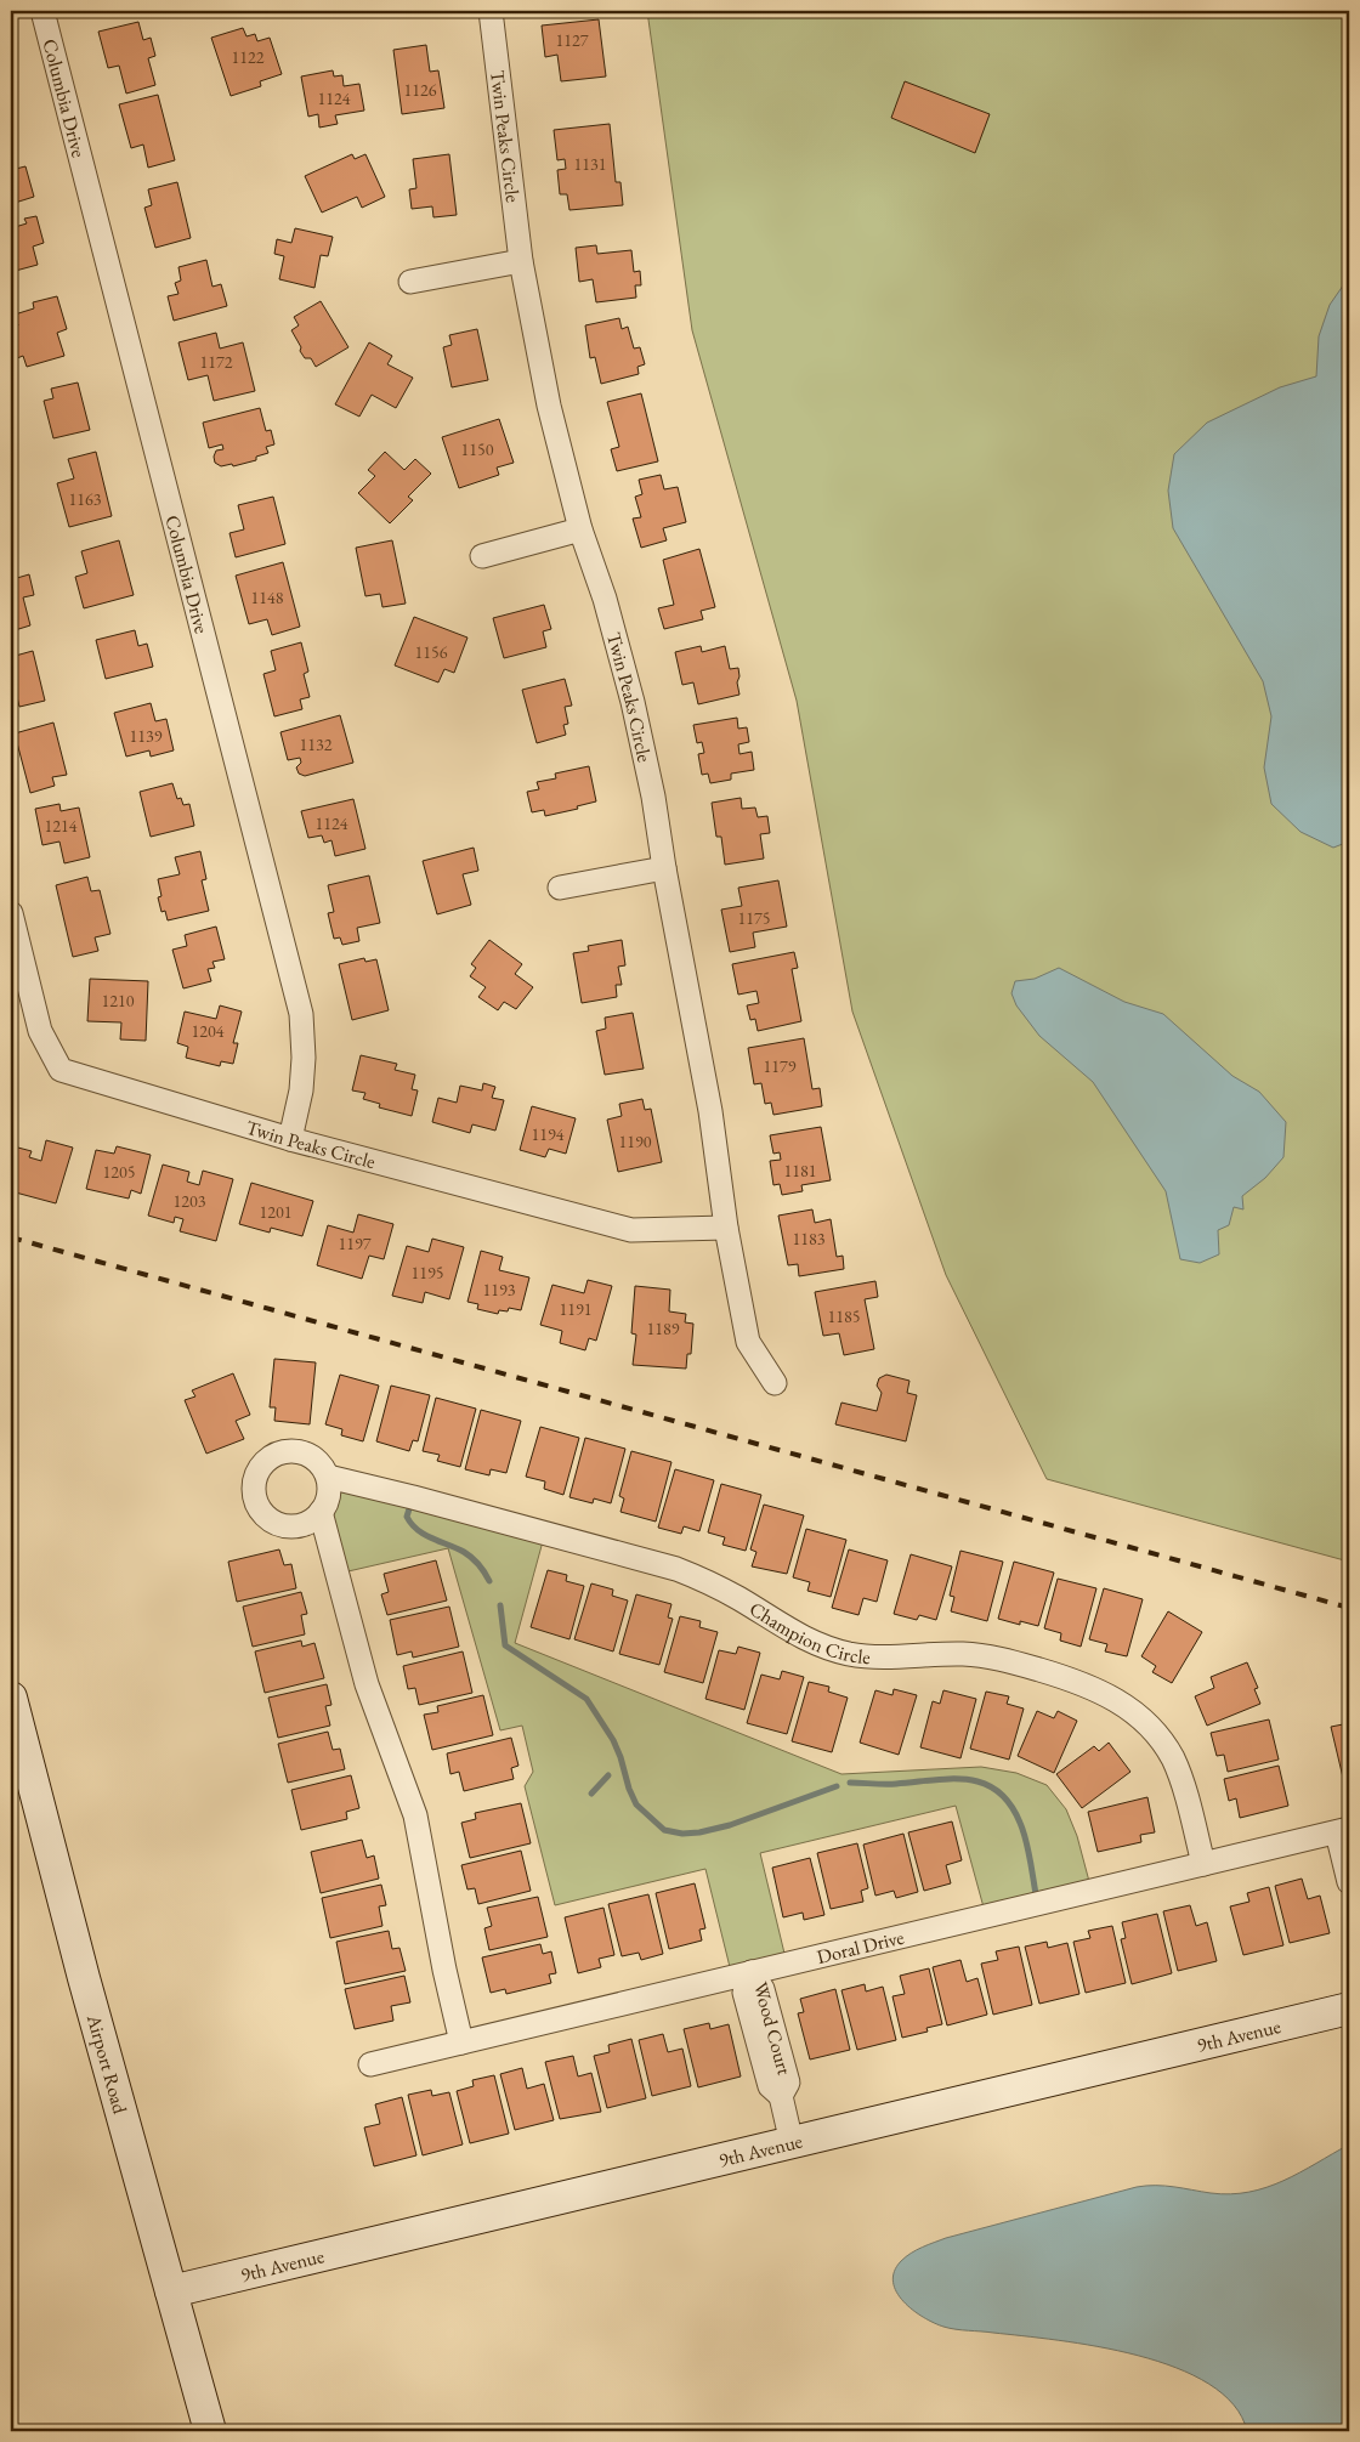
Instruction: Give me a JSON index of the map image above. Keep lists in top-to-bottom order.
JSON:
{
  "streets": {
    "main road": ["9th Avenue", "Airport Road"],
    "street": [
      "Columbia Drive",
      "Twin Peaks Circle",
      "Champion Circle",
      "Doral Drive",
      "Wood Court"
    ]
  },
  "crossings": [
    ["Columbia Drive", "Twin Peaks Circle"],
    ["Champion Circle", "Doral Drive"],
    ["Doral Drive", "Wood Court"],
    ["Wood Court", "9th Avenue"],
    ["9th Avenue", "Airport Road"]
  ],
  "house_numbers": [
    "1127",
    "1122",
    "1126",
    "1124",
    "1131",
    "1172",
    "1150",
    "1163",
    "1148",
    "1156",
    "1139",
    "1132",
    "1124",
    "1214",
    "1175",
    "1210",
    "1204",
    "1179",
    "1194",
    "1190",
    "1181",
    "1205",
    "1203",
    "1201",
    "1183",
    "1197",
    "1195",
    "1193",
    "1191",
    "1185",
    "1189"
  ]
}
